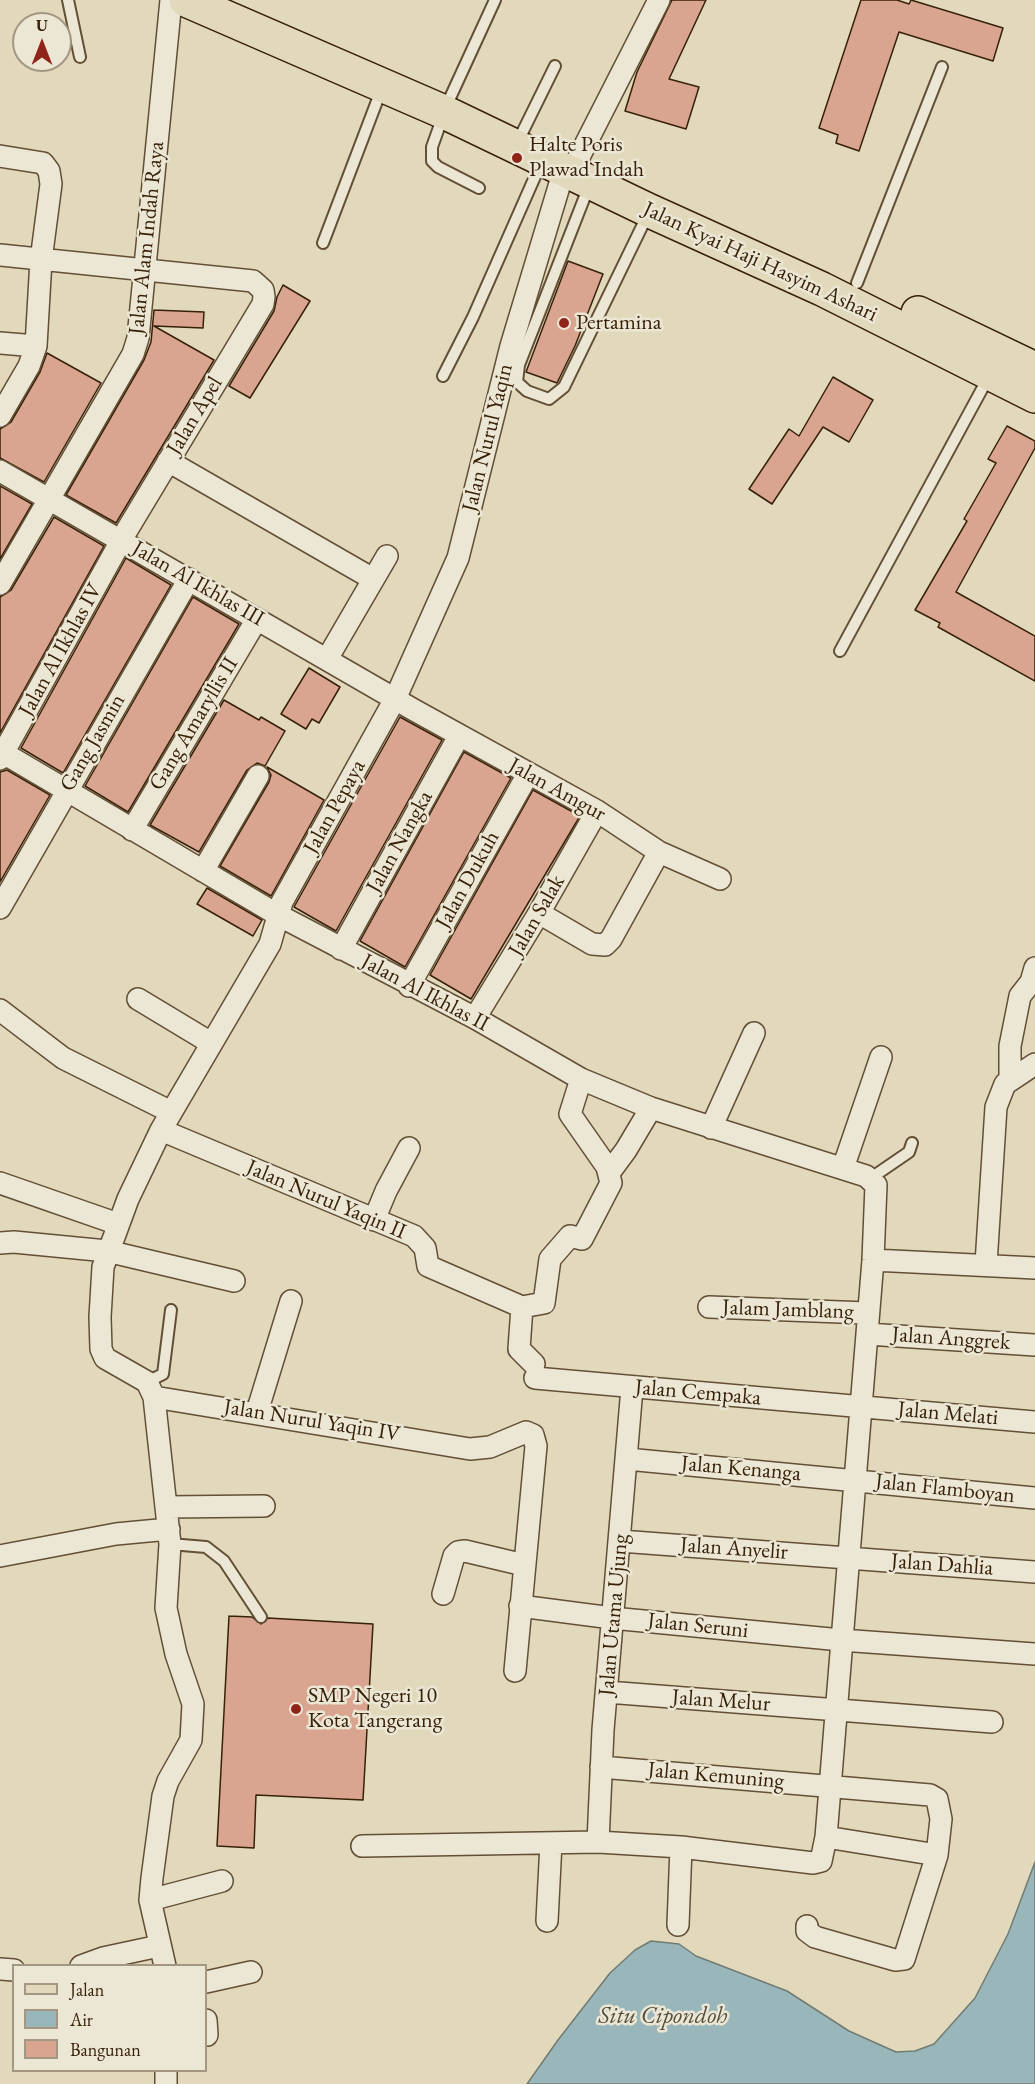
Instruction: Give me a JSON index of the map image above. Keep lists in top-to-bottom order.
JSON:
{
  "streets": {
    "main road": ["Jalan Kyai Haji Hasyim Ashari"],
    "street": [
      "Jalan Alam Indah Raya",
      "Jalan Apel",
      "Jalan Nurul Yaqin",
      "Jalan Al Ikhlas III",
      "Jalan Al Ikhlas IV",
      "Gang Amaryllis II",
      "Gang Jasmin",
      "Jalan Amgur",
      "Jalan Pepaya",
      "Jalan Nangka",
      "Jalan Dukuh",
      "Jalan Salak",
      "Jalan Al Ikhlas II",
      "Jalan Nurul Yaqin II",
      "Jalam Jamblang",
      "Jalan Anggrek",
      "Jalan Cempaka",
      "Jalan Melati",
      "Jalan Nurul Yaqin IV",
      "Jalan Kenanga",
      "Jalan Flamboyan",
      "Jalan Anyelir",
      "Jalan Dahlia",
      "Jalan Utama Ujung",
      "Jalan Seruni",
      "Jalan Melur",
      "Jalan Kemuning"
    ]
  },
  "crossings": [
    ["Jalan Alam Indah Raya", "Jalan Apel"],
    ["Jalan Alam Indah Raya", "Jalan Al Ikhlas III"],
    ["Jalan Kyai Haji Hasyim Ashari", "Jalan Nurul Yaqin"],
    ["Jalan Apel", "Jalan Al Ikhlas III"],
    ["Jalan Apel", "Jalan Al Ikhlas IV"],
    ["Jalan Nurul Yaqin", "Jalan Al Ikhlas III"],
    ["Jalan Nurul Yaqin", "Jalan Amgur"],
    ["Jalan Nurul Yaqin", "Jalan Pepaya"],
    ["Jalan Al Ikhlas III", "Jalan Al Ikhlas IV"],
    ["Jalan Al Ikhlas III", "Gang Amaryllis II"],
    ["Jalan Al Ikhlas III", "Gang Jasmin"],
    ["Jalan Al Ikhlas III", "Jalan Amgur"],
    ["Jalan Al Ikhlas III", "Jalan Pepaya"],
    ["Jalan Al Ikhlas IV", "Jalan Al Ikhlas II"],
    ["Gang Amaryllis II", "Jalan Al Ikhlas II"],
    ["Gang Jasmin", "Jalan Al Ikhlas II"],
    ["Jalan Amgur", "Jalan Pepaya"],
    ["Jalan Amgur", "Jalan Nangka"],
    ["Jalan Amgur", "Jalan Dukuh"],
    ["Jalan Amgur", "Jalan Salak"],
    ["Jalan Pepaya", "Jalan Al Ikhlas II"],
    ["Jalan Pepaya", "Jalan Nurul Yaqin II"],
    ["Jalan Pepaya", "Jalan Nurul Yaqin IV"],
    ["Jalan Nangka", "Jalan Al Ikhlas II"],
    ["Jalan Dukuh", "Jalan Al Ikhlas II"],
    ["Jalan Salak", "Jalan Al Ikhlas II"],
    ["Jalan Nurul Yaqin II", "Jalan Cempaka"],
    ["Jalan Nurul Yaqin II", "Jalan Nurul Yaqin IV"],
    ["Jalam Jamblang", "Jalan Anggrek"],
    ["Jalan Cempaka", "Jalan Melati"],
    ["Jalan Cempaka", "Jalan Utama Ujung"],
    ["Jalan Kenanga", "Jalan Flamboyan"],
    ["Jalan Kenanga", "Jalan Utama Ujung"],
    ["Jalan Anyelir", "Jalan Dahlia"],
    ["Jalan Anyelir", "Jalan Utama Ujung"],
    ["Jalan Utama Ujung", "Jalan Seruni"],
    ["Jalan Utama Ujung", "Jalan Melur"],
    ["Jalan Utama Ujung", "Jalan Kemuning"]
  ],
  "water": ["Situ Cipondoh"],
  "places": ["Halte Poris Plawad Indah", "Pertamina", "SMP Negeri 10 Kota Tangerang"],
  "legend": ["Jalan", "Air", "Bangunan"],
  "north": "top"
}
